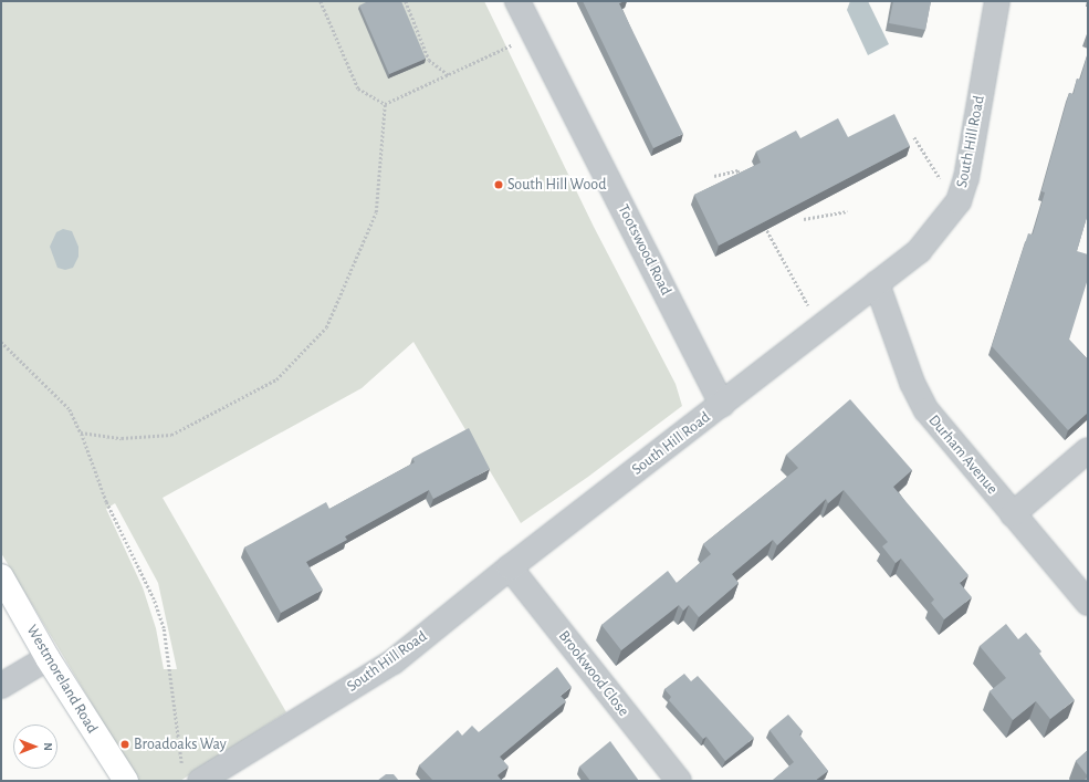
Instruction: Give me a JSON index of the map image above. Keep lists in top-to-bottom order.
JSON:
{
  "streets": {
    "main road": ["Westmoreland Road"],
    "street": [
      "South Hill Road",
      "Tootswood Road",
      "Durham Avenue",
      "Brookwood Close"
    ]
  },
  "crossings": [
    ["South Hill Road", "Tootswood Road"],
    ["South Hill Road", "Durham Avenue"],
    ["South Hill Road", "Brookwood Close"]
  ],
  "places": ["South Hill Wood", "Broadoaks Way"],
  "north": "right"
}
